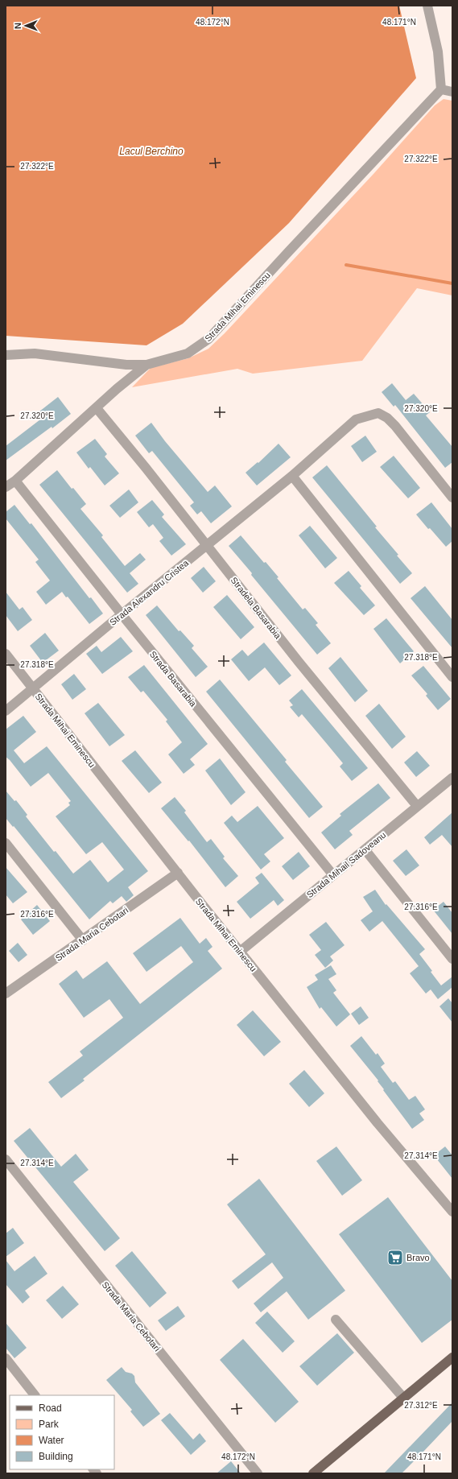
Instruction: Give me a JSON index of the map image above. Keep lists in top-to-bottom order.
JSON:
{
  "streets": {
    "street": [
      "Strada Mihai Eminescu",
      "Strada Alexandru Cristea",
      "Stradela Basarabia",
      "Strada Basarabia",
      "Strada Mihail Sadoveanu",
      "Strada Maria Cebotari"
    ]
  },
  "crossings": [
    ["Strada Mihai Eminescu", "Strada Alexandru Cristea"],
    ["Strada Mihai Eminescu", "Stradela Basarabia"],
    ["Strada Mihai Eminescu", "Strada Basarabia"],
    ["Strada Mihai Eminescu", "Strada Mihail Sadoveanu"],
    ["Strada Mihai Eminescu", "Strada Maria Cebotari"],
    ["Strada Alexandru Cristea", "Stradela Basarabia"],
    ["Strada Alexandru Cristea", "Strada Basarabia"],
    ["Stradela Basarabia", "Strada Mihail Sadoveanu"],
    ["Strada Basarabia", "Strada Mihail Sadoveanu"]
  ],
  "water": ["Lacul Berchino"],
  "places": {
    "supermarket": ["Bravo"]
  },
  "legend": [
    "Road",
    "Park",
    "Water",
    "Building"
  ],
  "north": "left",
  "coordinates": [
    "48.172°N",
    "48.171°N",
    "27.322°E",
    "27.320°E",
    "27.318°E",
    "27.316°E",
    "27.314°E",
    "27.312°E"
  ]
}
